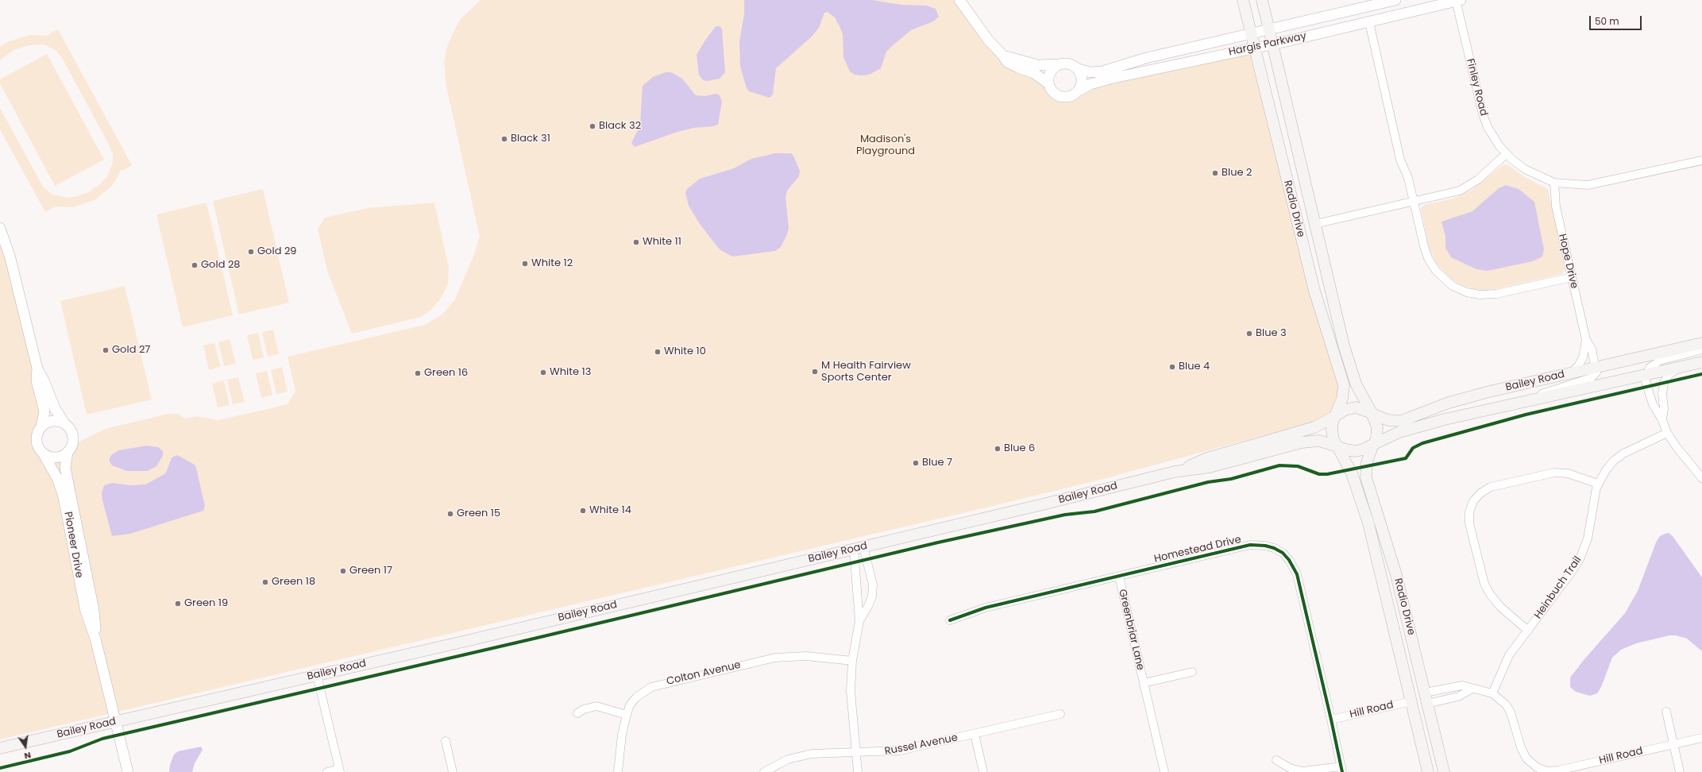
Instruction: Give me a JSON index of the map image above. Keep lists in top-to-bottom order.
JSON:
{
  "streets": {
    "main road": ["Radio Drive", "Bailey Road"],
    "street": [
      "Hargis Parkway",
      "Finley Road",
      "Hope Drive",
      "Pioneer Drive",
      "Homestead Drive",
      "Heinbuch Trail",
      "Greenbriar Lane",
      "Colton Avenue",
      "Hill Road",
      "Russel Avenue"
    ]
  },
  "crossings": [
    ["Hargis Parkway", "Finley Road"],
    ["Hargis Parkway", "Radio Drive"],
    ["Finley Road", "Hope Drive"],
    ["Radio Drive", "Bailey Road"],
    ["Radio Drive", "Hill Road"],
    ["Hope Drive", "Bailey Road"],
    ["Bailey Road", "Pioneer Drive"],
    ["Homestead Drive", "Greenbriar Lane"],
    ["Homestead Drive", "Hill Road"],
    ["Heinbuch Trail", "Hill Road"]
  ],
  "parks": ["Madison's Playground"],
  "places": [
    "Black 32",
    "Black 31",
    "Blue 2",
    "White 11",
    "Gold 29",
    "White 12",
    "Gold 28",
    "Blue 3",
    "Gold 27",
    "White 10",
    "Blue 4",
    "M Health Fairview Sports Center",
    "White 13",
    "Green 16",
    "Blue 6",
    "Blue 7",
    "White 14",
    "Green 15",
    "Green 17",
    "Green 18",
    "Green 19"
  ],
  "scale_bar": "50 m",
  "north": "bottom"
}
